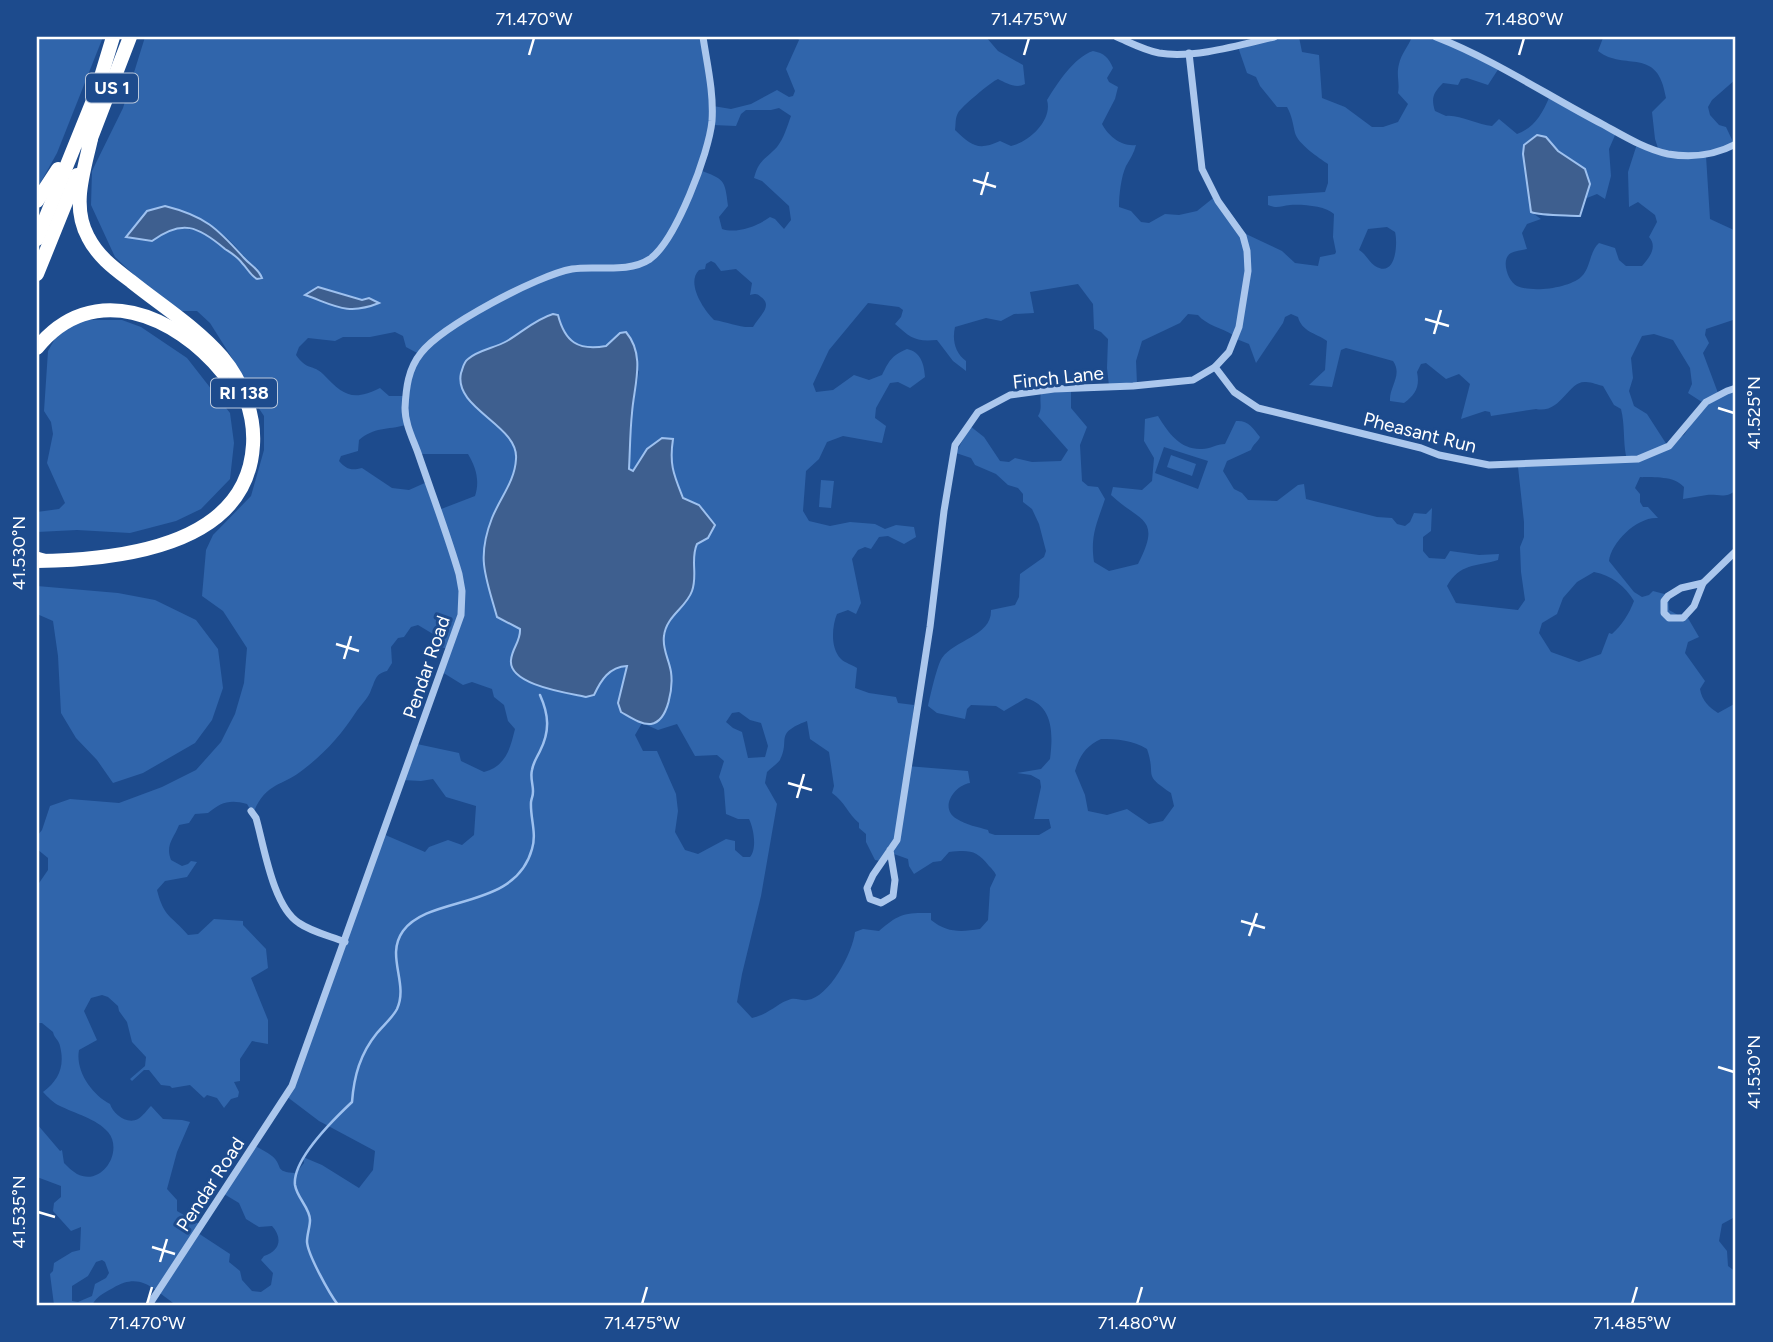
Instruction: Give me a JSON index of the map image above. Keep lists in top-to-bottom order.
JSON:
{
  "streets": {
    "highway": ["US 1", "RI 138"],
    "street": ["Finch Lane", "Pheasant Run", "Pendar Road"]
  },
  "crossings": [
    ["US 1", "RI 138"],
    ["Finch Lane", "Pheasant Run"]
  ],
  "coordinates": [
    "71.470°W",
    "71.475°W",
    "71.480°W",
    "41.525°N",
    "41.530°N",
    "41.535°N",
    "71.485°W"
  ]
}
